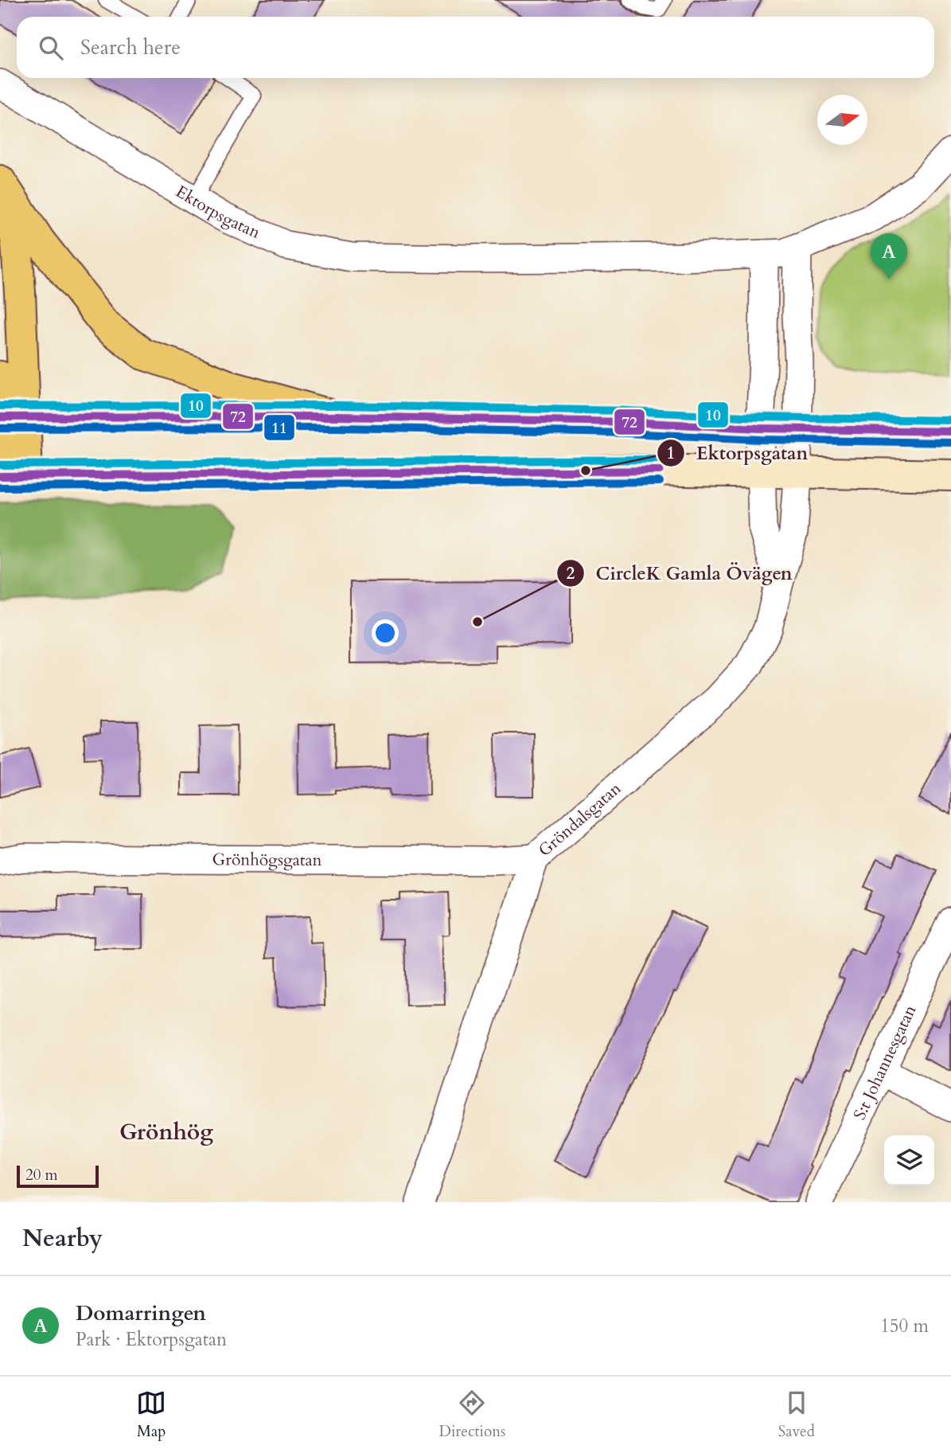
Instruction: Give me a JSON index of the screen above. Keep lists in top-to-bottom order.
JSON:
{
  "streets": {
    "street": [
      "Ektorpsgatan",
      "Gröndalsgatan",
      "Grönhögsgatan",
      "S:t Johannesgatan"
    ]
  },
  "crossings": [
    ["Gröndalsgatan", "Grönhögsgatan"]
  ],
  "districts": ["Grönhög"],
  "places": ["Ektorpsgatan", "CircleK Gamla Övägen"],
  "lines": ["transit line 10", "transit line 72", "transit line 11"],
  "scale_bar": "20 m",
  "north": "right",
  "page": {
    "search": "Search here",
    "pins": "A",
    "scale": "20 m",
    "heading": "Nearby",
    "list": [
      {
        "mark": "A",
        "name": "Domarringen",
        "note": "Park · Ektorpsgatan",
        "value": "150 m"
      }
    ],
    "nav": ["Map", "Directions", "Saved"]
  }
}
